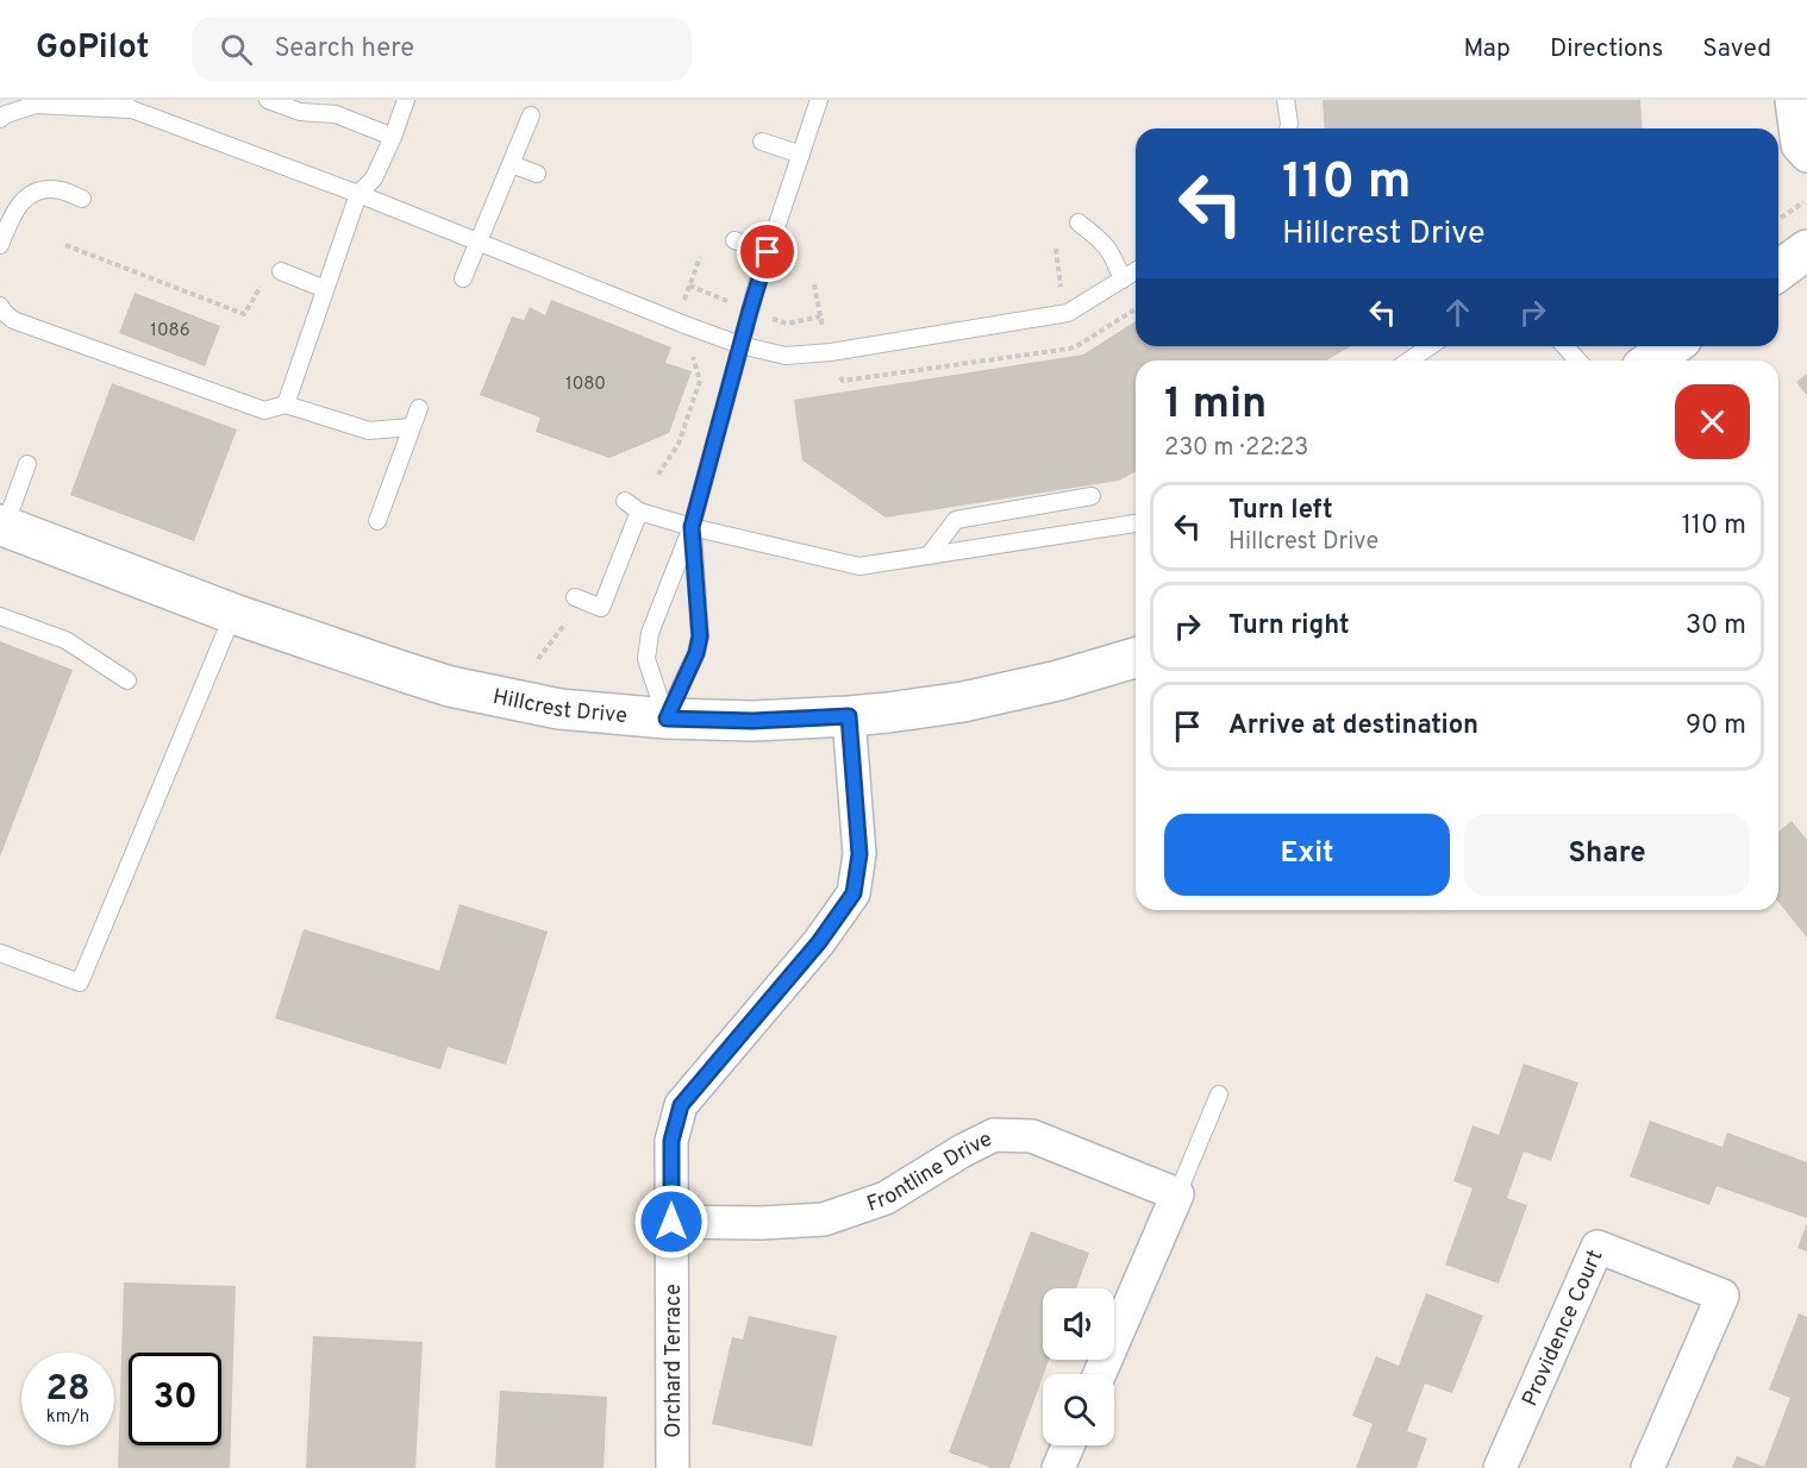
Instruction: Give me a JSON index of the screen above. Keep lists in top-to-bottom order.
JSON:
{
  "streets": {
    "street": [
      "Hillcrest Drive",
      "Frontline Drive",
      "Providence Court",
      "Orchard Terrace"
    ]
  },
  "crossings": [
    ["Hillcrest Drive", "Orchard Terrace"],
    ["Frontline Drive", "Orchard Terrace"]
  ],
  "house_numbers": ["1086", "1080"],
  "page": {
    "header": "GoPilot",
    "search": "Search here",
    "nav": ["Map", "Directions", "Saved"],
    "turn": ["110 m", "Hillcrest Drive"],
    "heading": ["1 min", "230 m · 22:23"],
    "list": [
      {
        "name": "Turn left",
        "note": "Hillcrest Drive",
        "value": "110 m"
      },
      {
        "name": "Turn right",
        "value": "30 m"
      },
      {
        "name": "Arrive at destination",
        "value": "90 m"
      }
    ],
    "buttons": ["Exit", "Share"],
    "speed": "28 km/h",
    "limit": "30"
  }
}
